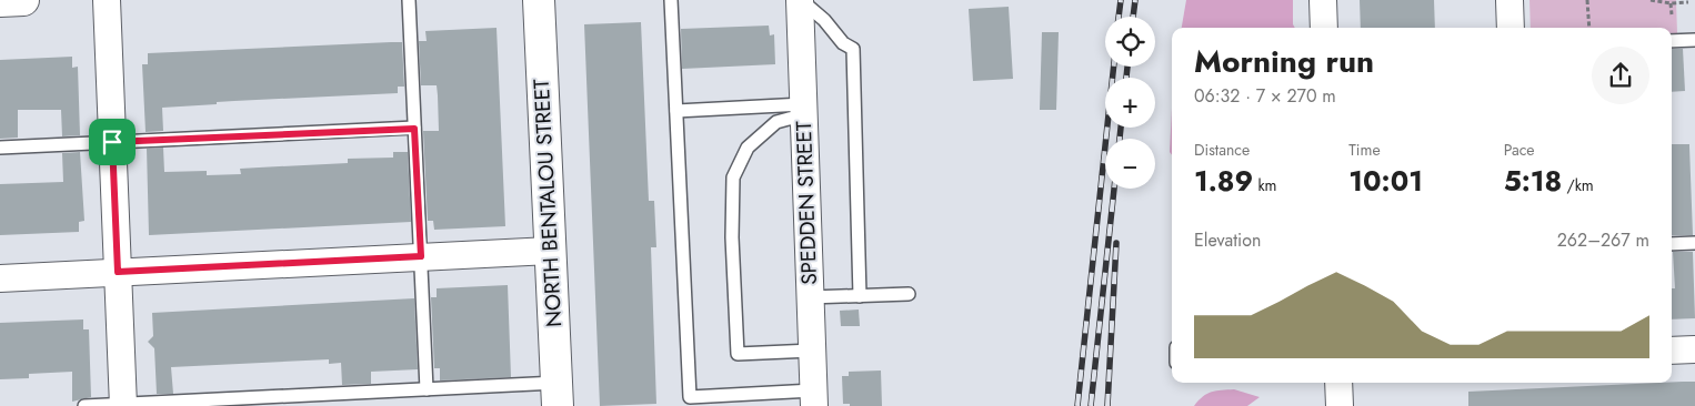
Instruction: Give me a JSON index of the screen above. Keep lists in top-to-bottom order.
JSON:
{
  "streets": {
    "street": ["NORTH BENTALOU STREET", "SPEDDEN STREET"]
  },
  "page": {
    "map_buttons": ["+", "−"],
    "heading": ["Morning run", "06:32 · 7 × 270 m"],
    "stats": [
      ["Distance", "1.89 km"],
      ["Time", "10:01"],
      ["Pace", "5:18 /km"]
    ],
    "chart": ["Elevation", "262–267 m"]
  }
}
